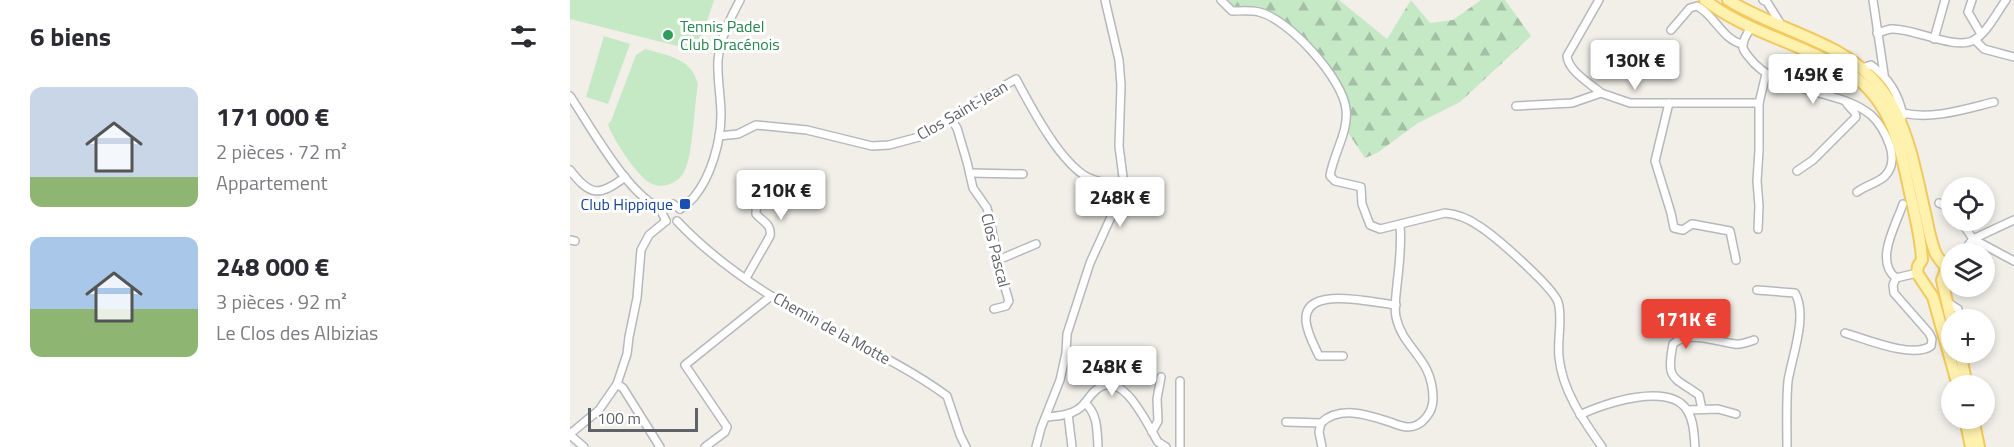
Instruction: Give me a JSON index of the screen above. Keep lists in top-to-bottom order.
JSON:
{
  "streets": {
    "street": ["Clos Saint-Jean", "Clos Pascal", "Chemin de la Motte"]
  },
  "crossings": [
    ["Clos Saint-Jean", "Clos Pascal"]
  ],
  "places": {
    "other": ["Tennis Padel Club Dracénois"],
    "transit": ["Club Hippique"]
  },
  "scale_bar": "100 m",
  "page": {
    "heading": "6 biens",
    "price": [
      "130K €",
      "149K €",
      "210K €",
      "248K €",
      "171K €",
      "248K €"
    ],
    "list": [
      {
        "name": "171 000 €",
        "note": "2 pièces · 72 m² · Appartement"
      },
      {
        "name": "248 000 €",
        "note": "3 pièces · 92 m² · Le Clos des Albizias"
      }
    ],
    "map_buttons": ["+", "−"],
    "scale": "100 m"
  }
}
